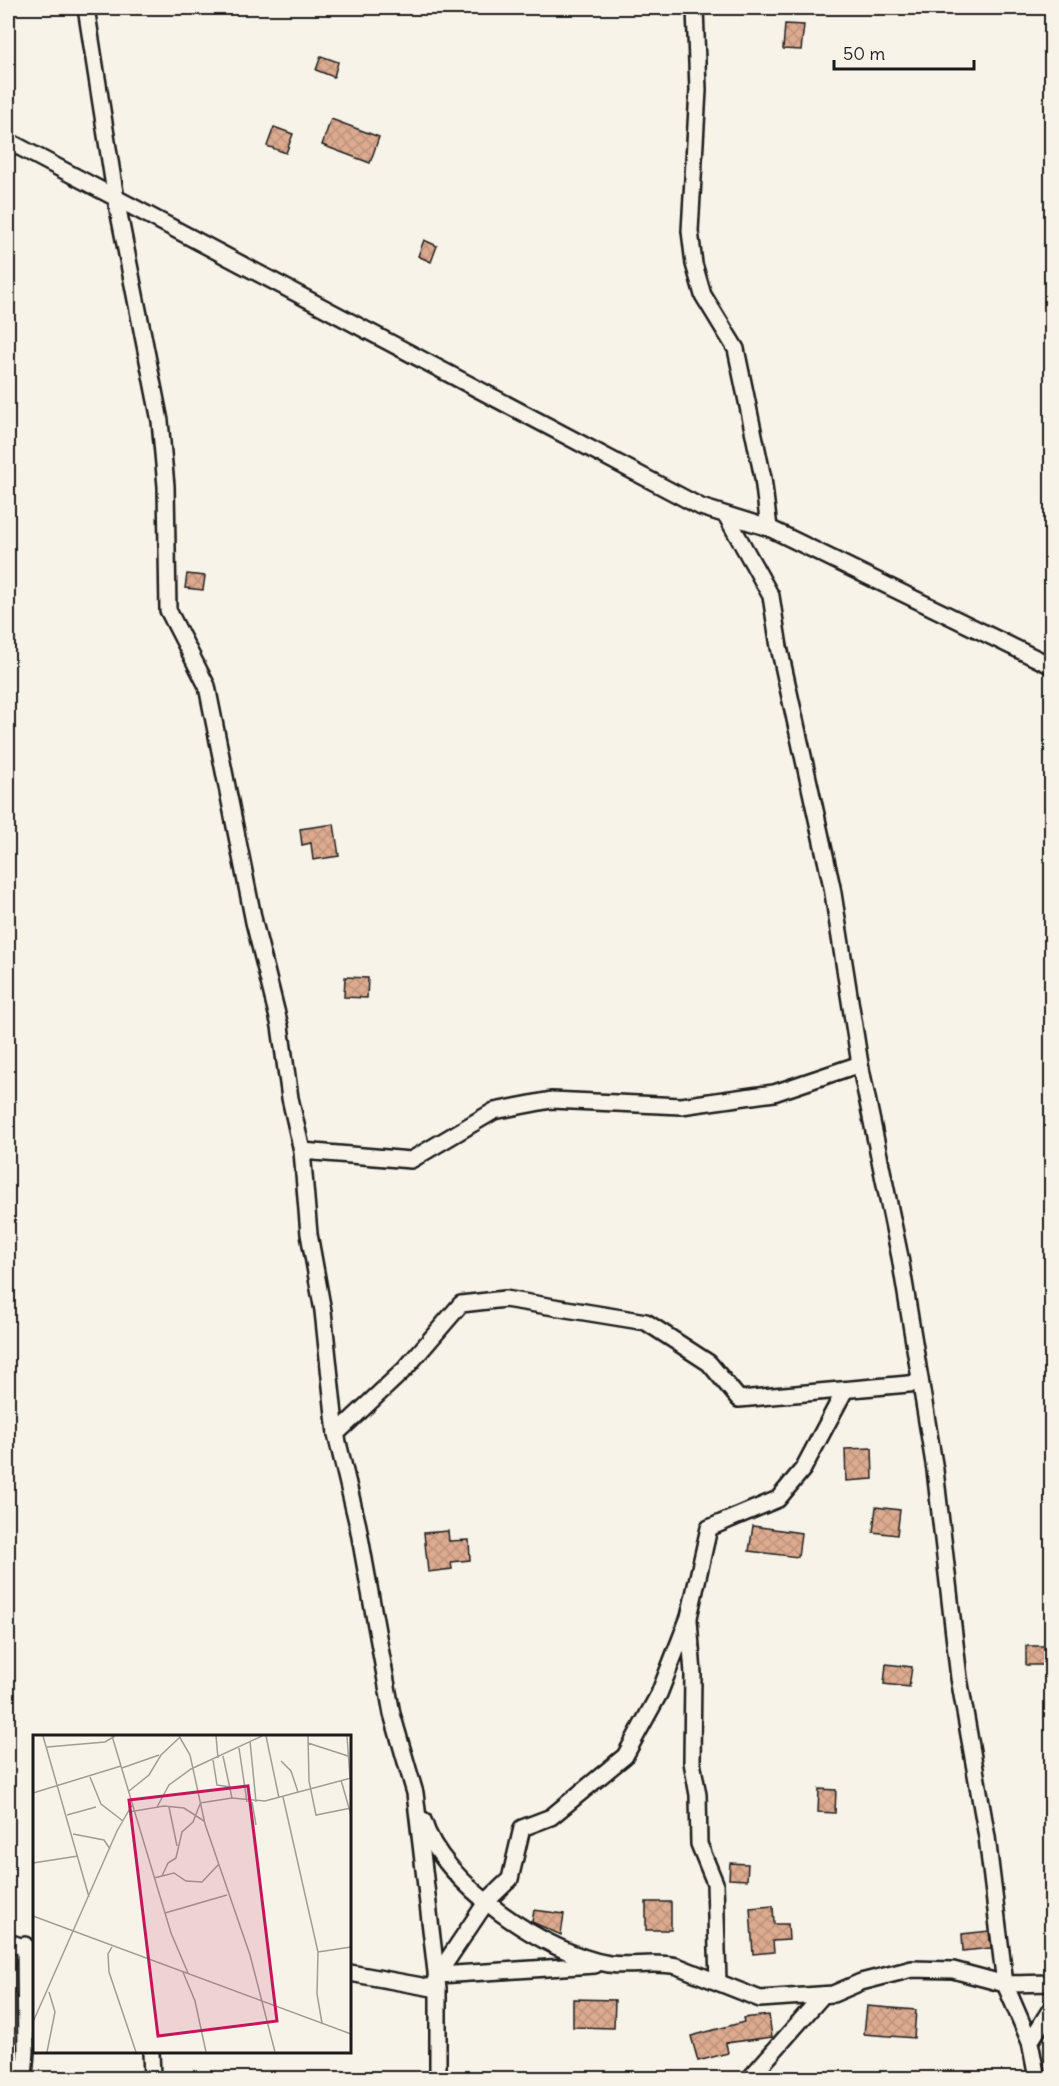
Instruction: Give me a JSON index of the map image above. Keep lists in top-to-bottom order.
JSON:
{
  "scale_bar": "50 m"
}
